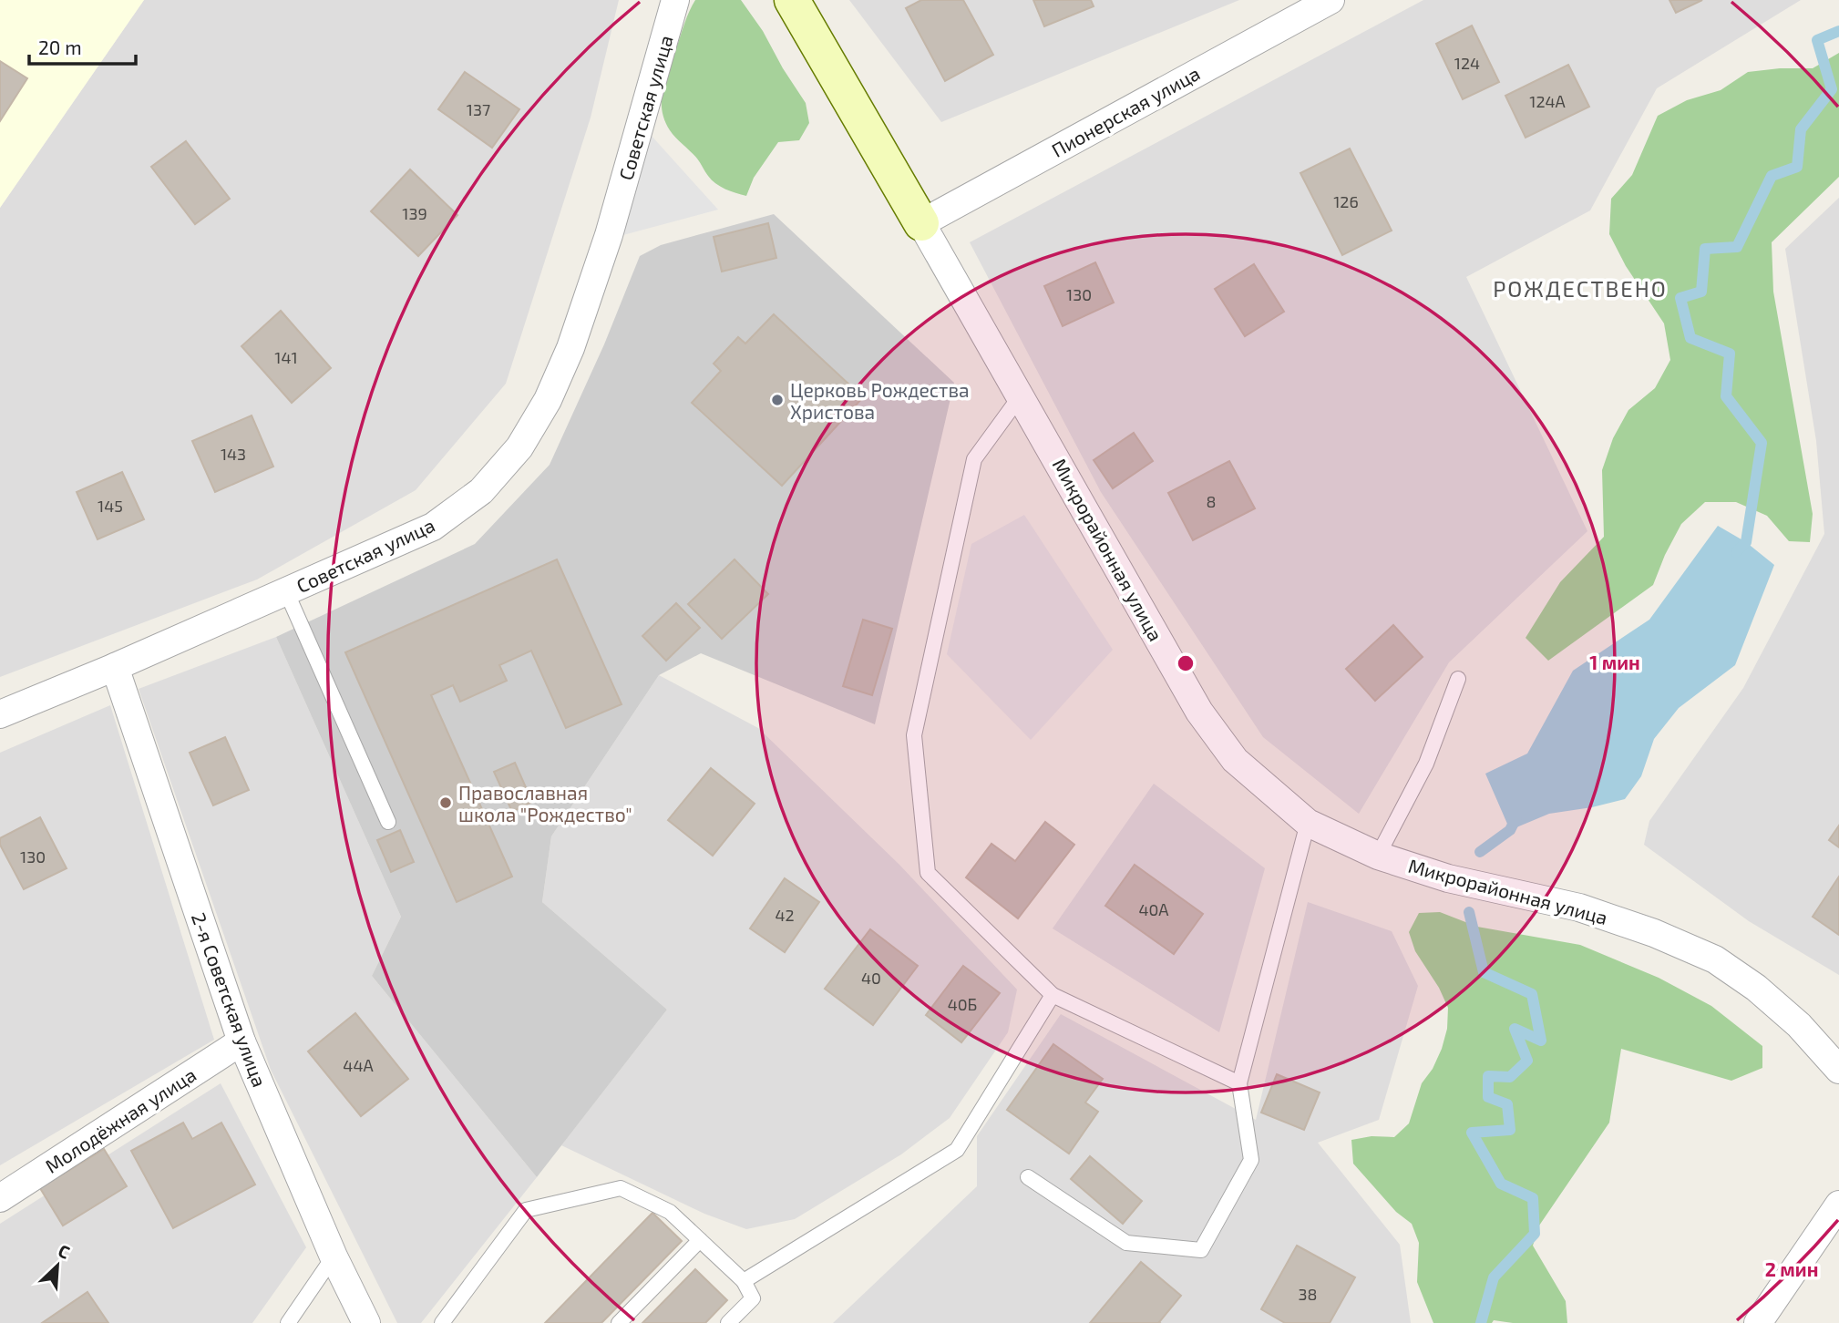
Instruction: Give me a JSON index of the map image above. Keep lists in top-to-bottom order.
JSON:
{
  "streets": {
    "street": [
      "Советская улица",
      "Пионерская улица",
      "Микрорайонная улица",
      "2-я Советская улица",
      "Молодёжная улица"
    ]
  },
  "crossings": [
    ["Советская улица", "2-я Советская улица"],
    ["Пионерская улица", "Микрорайонная улица"],
    ["2-я Советская улица", "Молодёжная улица"]
  ],
  "districts": ["РОЖДЕСТВЕНО"],
  "places": ["Церковь Рождества Христова", "Православная школа \"Рождество\""],
  "house_numbers": [
    "124",
    "124А",
    "137",
    "126",
    "139",
    "130",
    "141",
    "143",
    "8",
    "145",
    "130",
    "40А",
    "42",
    "40",
    "40Б",
    "44А",
    "38"
  ],
  "scale_bar": "20 m",
  "north": "top right",
  "rings": ["1 мин", "2 мин"]
}
